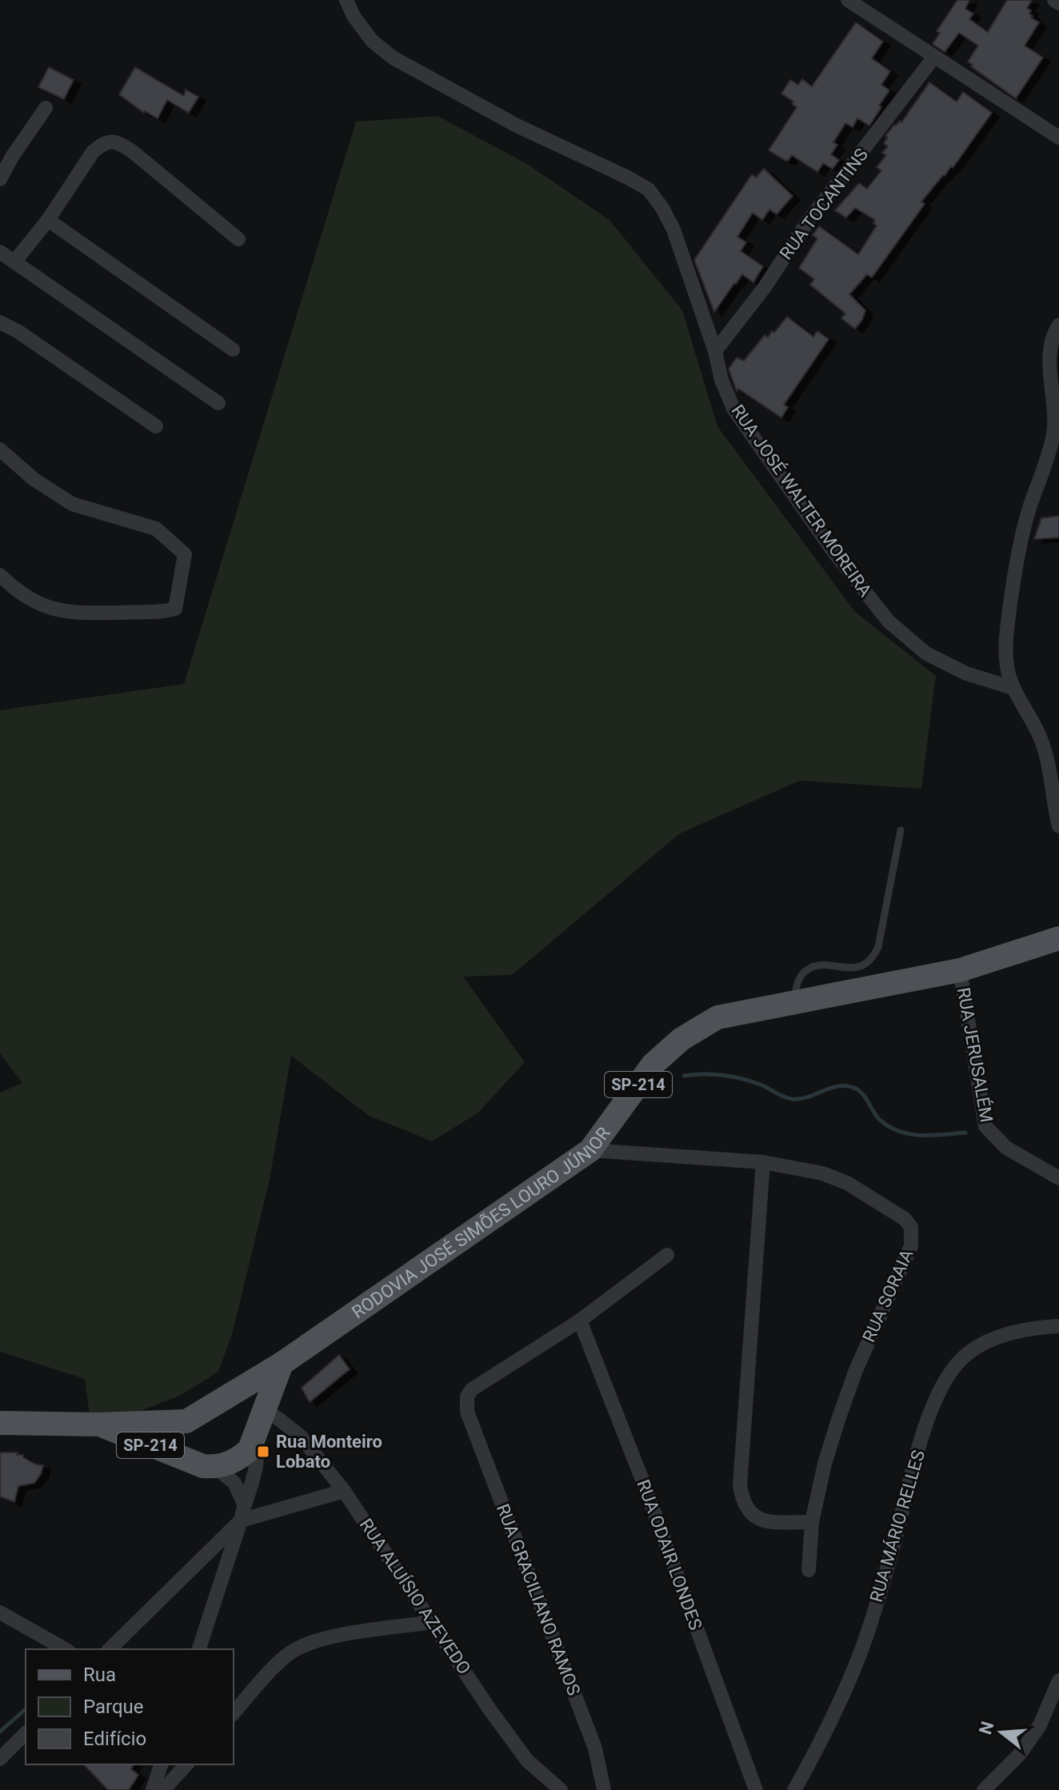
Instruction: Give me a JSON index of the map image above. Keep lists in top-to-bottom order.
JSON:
{
  "streets": {
    "main road": ["SP-214", "RODOVIA JOSÉ SIMÕES LOURO JÚNIOR"],
    "street": [
      "RUA TOCANTINS",
      "RUA JOSÉ WALTER MOREIRA",
      "RUA JERUSALÉM",
      "RUA SORAIA",
      "RUA MÁRIO RELLES",
      "RUA ODAIR LONDES",
      "RUA ALUÍSIO AZEVEDO",
      "RUA GRACILIANO RAMOS"
    ]
  },
  "crossings": [
    ["RUA TOCANTINS", "RUA JOSÉ WALTER MOREIRA"],
    ["RUA JERUSALÉM", "RODOVIA JOSÉ SIMÕES LOURO JÚNIOR"],
    ["RODOVIA JOSÉ SIMÕES LOURO JÚNIOR", "RUA SORAIA"],
    ["RODOVIA JOSÉ SIMÕES LOURO JÚNIOR", "RUA ALUÍSIO AZEVEDO"],
    ["RUA ODAIR LONDES", "RUA GRACILIANO RAMOS"]
  ],
  "places": {
    "transit": ["Rua Monteiro Lobato"]
  },
  "legend": ["Rua", "Parque", "Edifício"],
  "north": "left"
}
